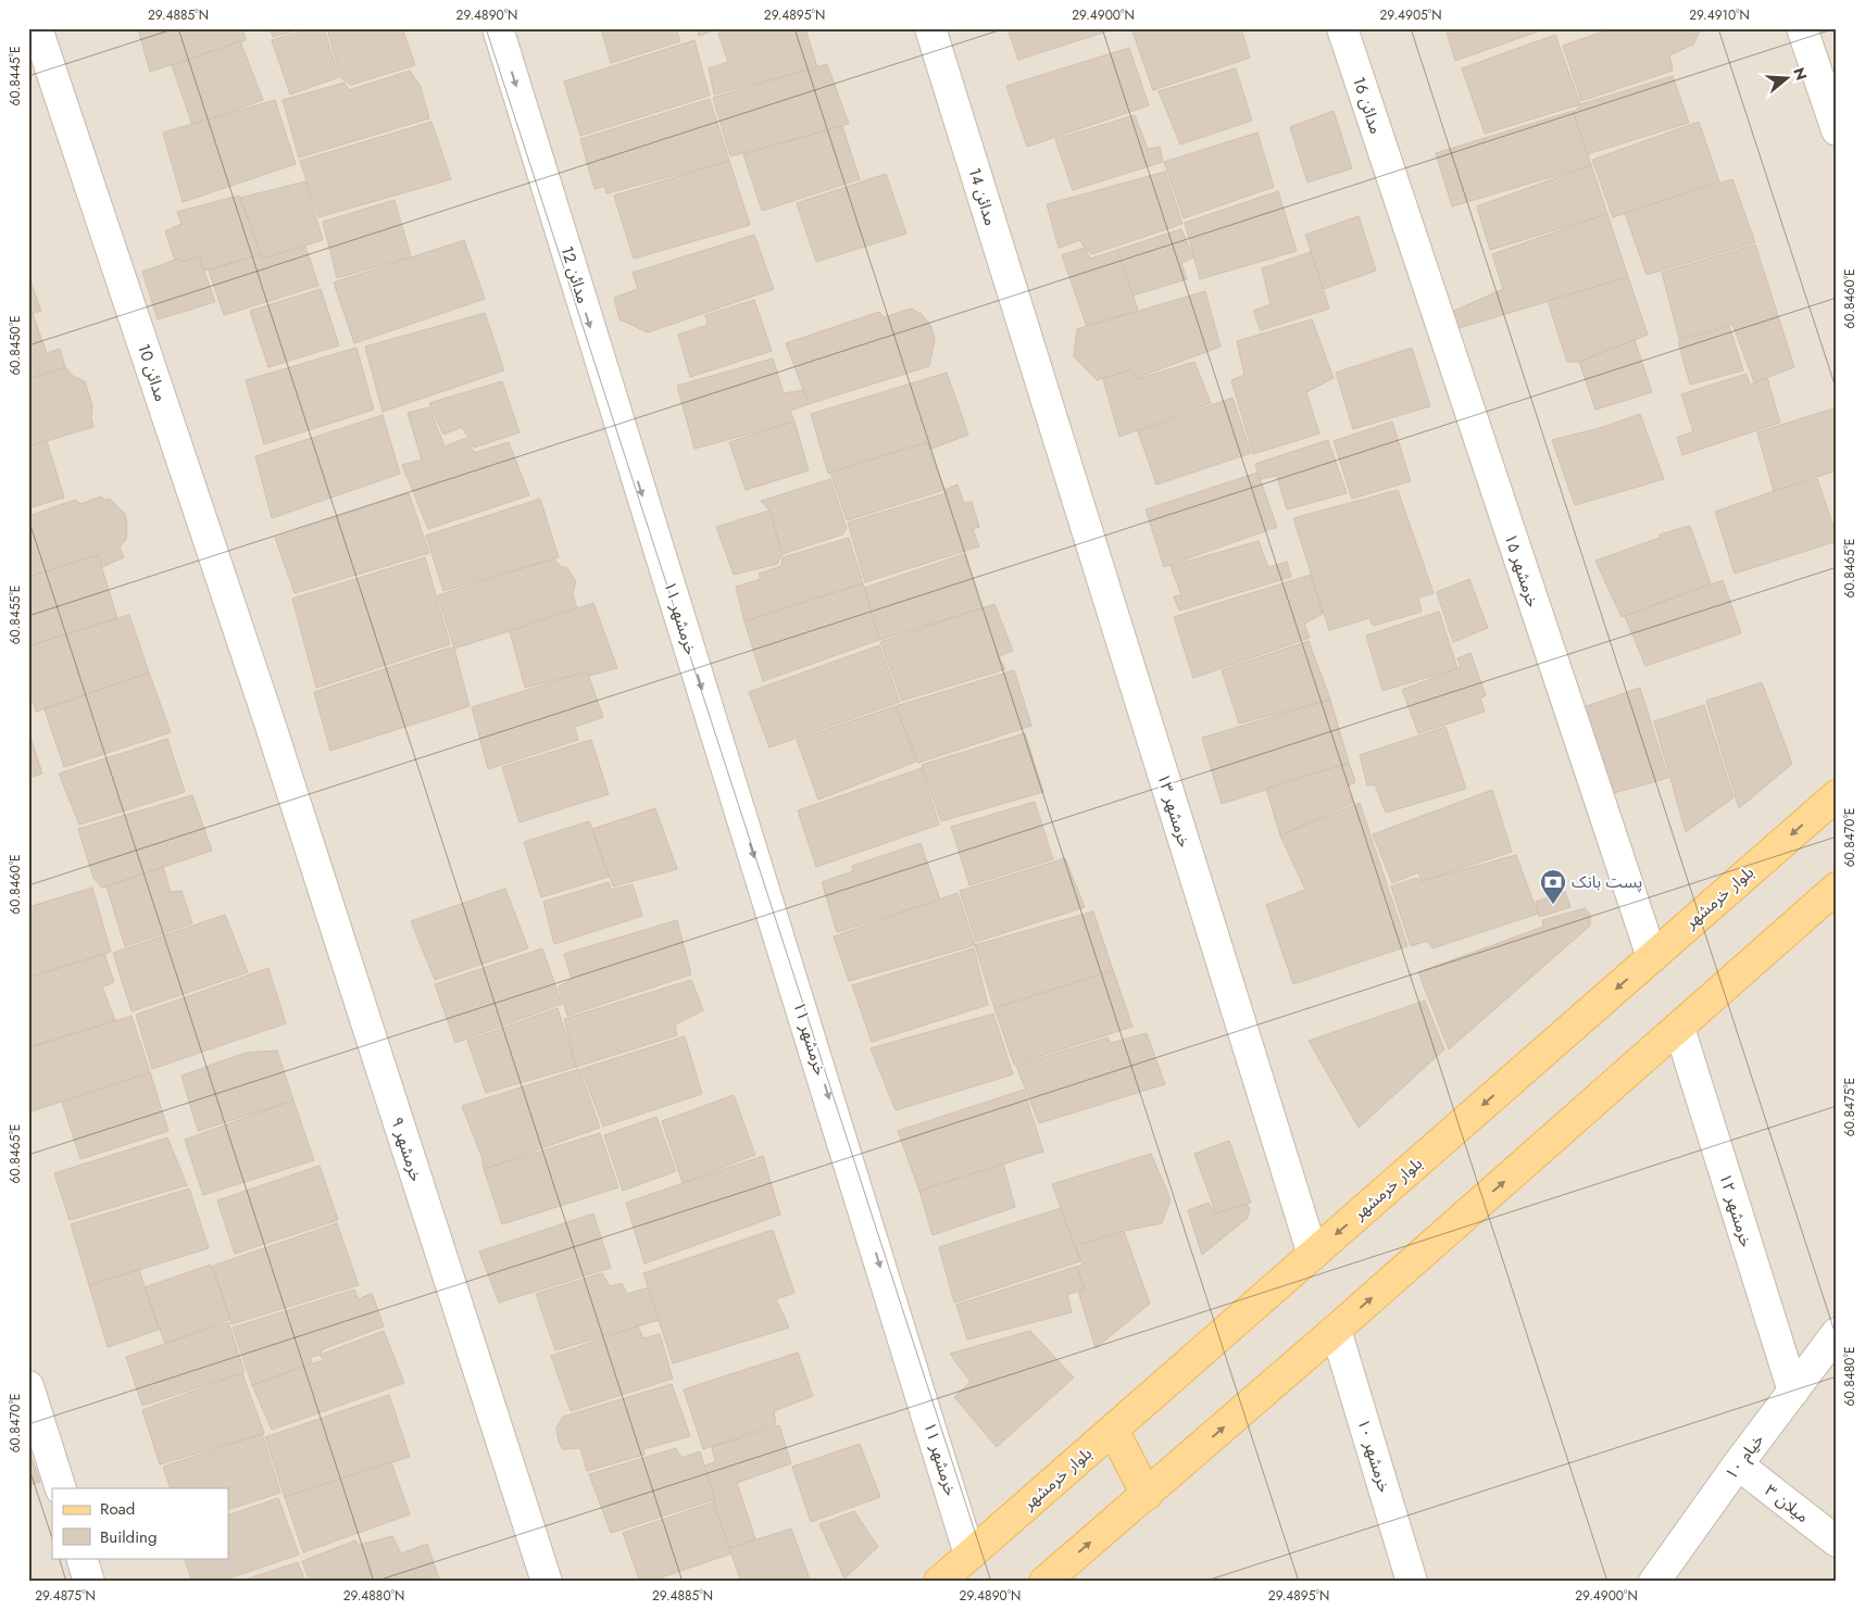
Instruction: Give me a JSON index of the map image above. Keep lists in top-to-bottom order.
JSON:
{
  "streets": {
    "main road": ["بلوار خرمشهر"],
    "street": [
      "مدائن 16",
      "مدائن 14",
      "مدائن 12",
      "مدائن 10",
      "خرمشهر ۱۵",
      "خرمشهر ۱۱",
      "خرمشهر ۱۳",
      "خرمشهر ۹",
      "خرمشهر ۱۲",
      "خرمشهر ۱۰",
      "خیام ۱۰",
      "میلان ۳"
    ]
  },
  "crossings": [
    ["مدائن 16", "خرمشهر ۱۵"],
    ["مدائن 14", "خرمشهر ۱۳"],
    ["مدائن 12", "خرمشهر ۱۱"],
    ["مدائن 10", "خرمشهر ۹"],
    ["خرمشهر ۱۵", "بلوار خرمشهر"],
    ["خرمشهر ۱۱", "بلوار خرمشهر"],
    ["خرمشهر ۱۳", "بلوار خرمشهر"],
    ["خرمشهر ۱۲", "خیام ۱۰"],
    ["خیام ۱۰", "میلان ۳"]
  ],
  "one_way": ["مدائن 12", "خرمشهر ۱۱"],
  "places": {
    "bank": ["پست بانک"]
  },
  "legend": ["Road", "Building"],
  "north": "right",
  "coordinates": [
    "29.4885°N",
    "29.4890°N",
    "29.4895°N",
    "29.4900°N",
    "29.4905°N",
    "29.4910°N",
    "60.8445°E",
    "60.8460°E",
    "60.8450°E",
    "60.8465°E",
    "60.8455°E",
    "60.8470°E",
    "60.8475°E",
    "60.8480°E",
    "29.4875°N",
    "29.4880°N"
  ]
}
